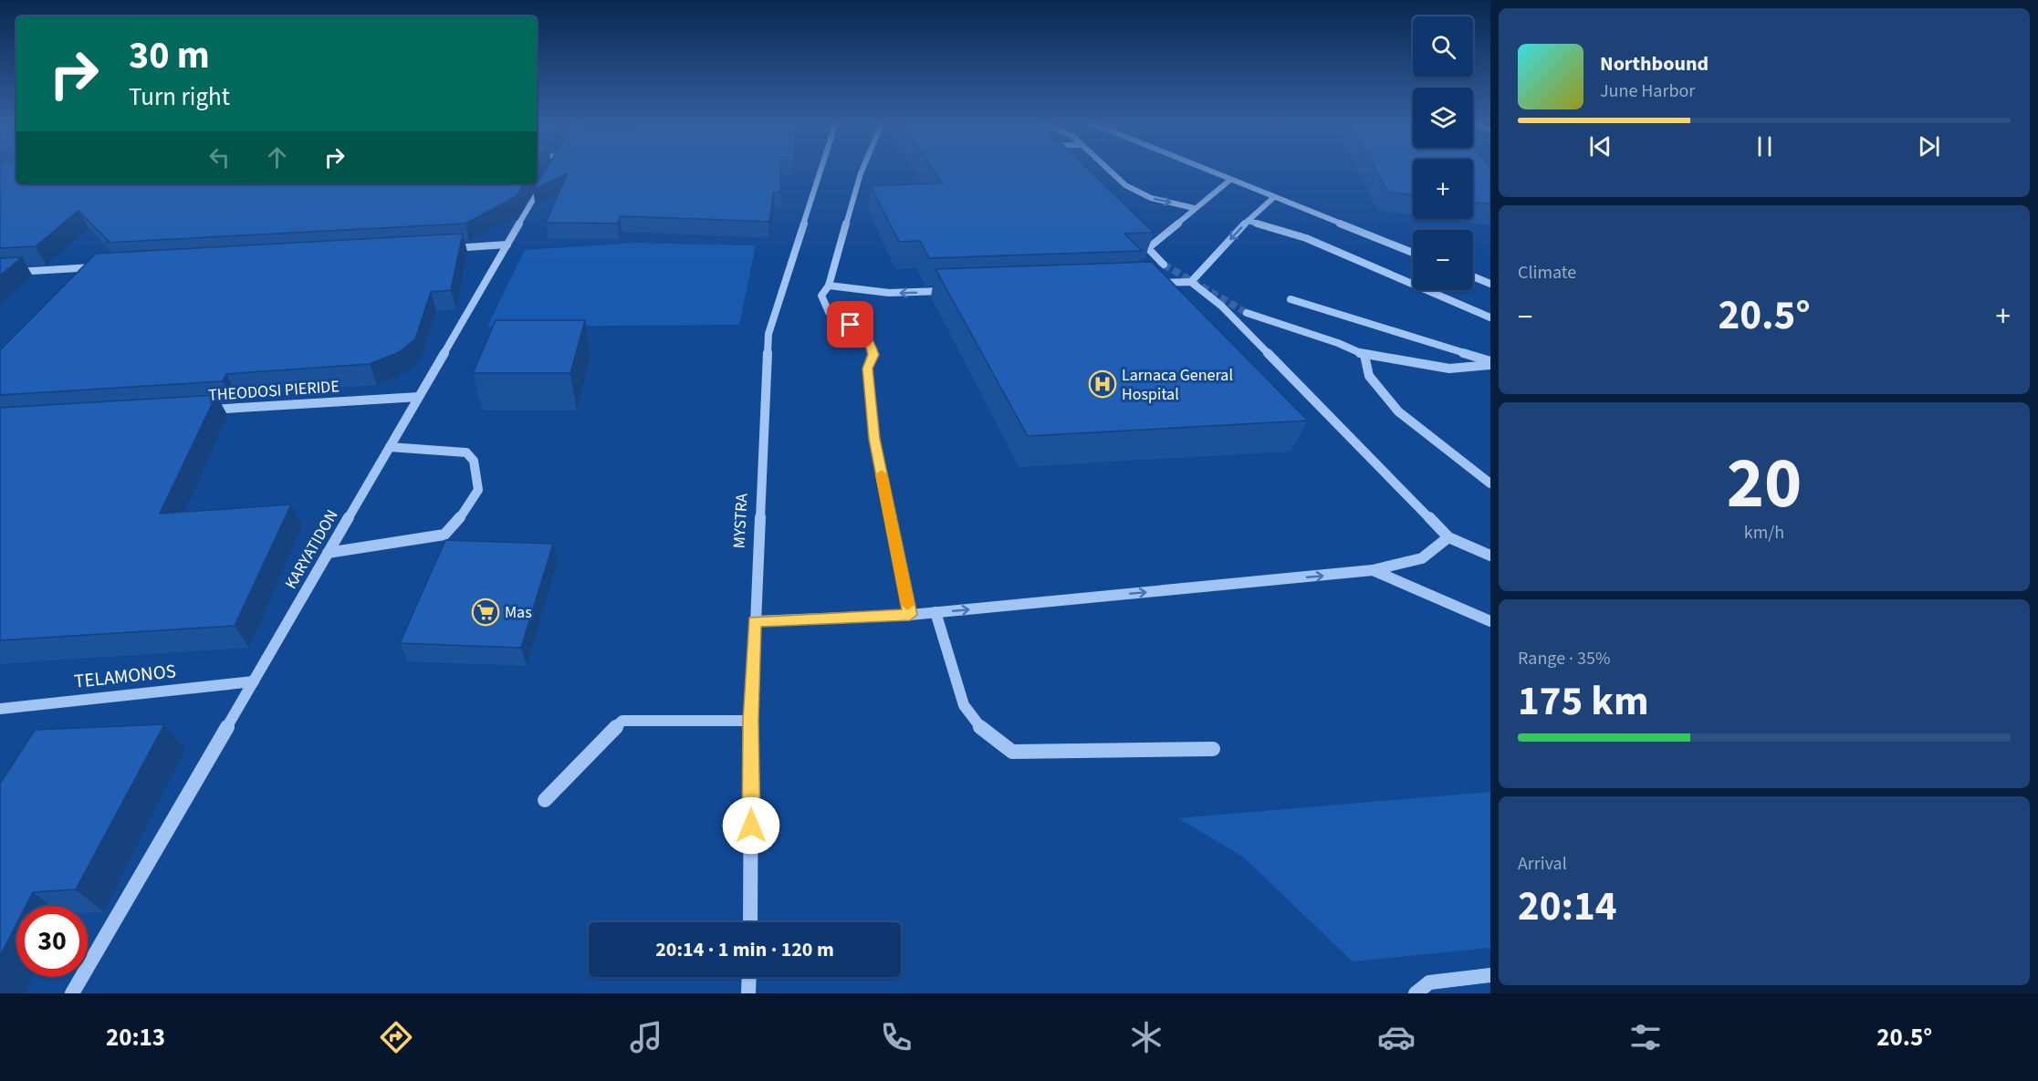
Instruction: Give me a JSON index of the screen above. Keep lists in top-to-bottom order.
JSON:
{
  "streets": {
    "street": [
      "THEODOSI PIERIDE",
      "MYSTRA",
      "KARYATIDON",
      "TELAMONOS"
    ]
  },
  "crossings": [
    ["THEODOSI PIERIDE", "KARYATIDON"],
    ["KARYATIDON", "TELAMONOS"]
  ],
  "places": {
    "hospital": ["Larnaca General Hospital"],
    "supermarket": ["Mas"]
  },
  "page": {
    "map_buttons": ["+", "−"],
    "turn": ["30 m", "Turn right"],
    "song": ["Northbound", "June Harbor"],
    "tile": [
      "Climate",
      ["20", "km/h"],
      ["Range · 35%", "175 km"],
      ["Arrival", "20:14"]
    ],
    "heat": ["−", "20.5°", "+"],
    "limit": "30",
    "trip": "20:14 · 1 min · 120 m",
    "tabs": ["20:13", "20.5°"]
  }
}
